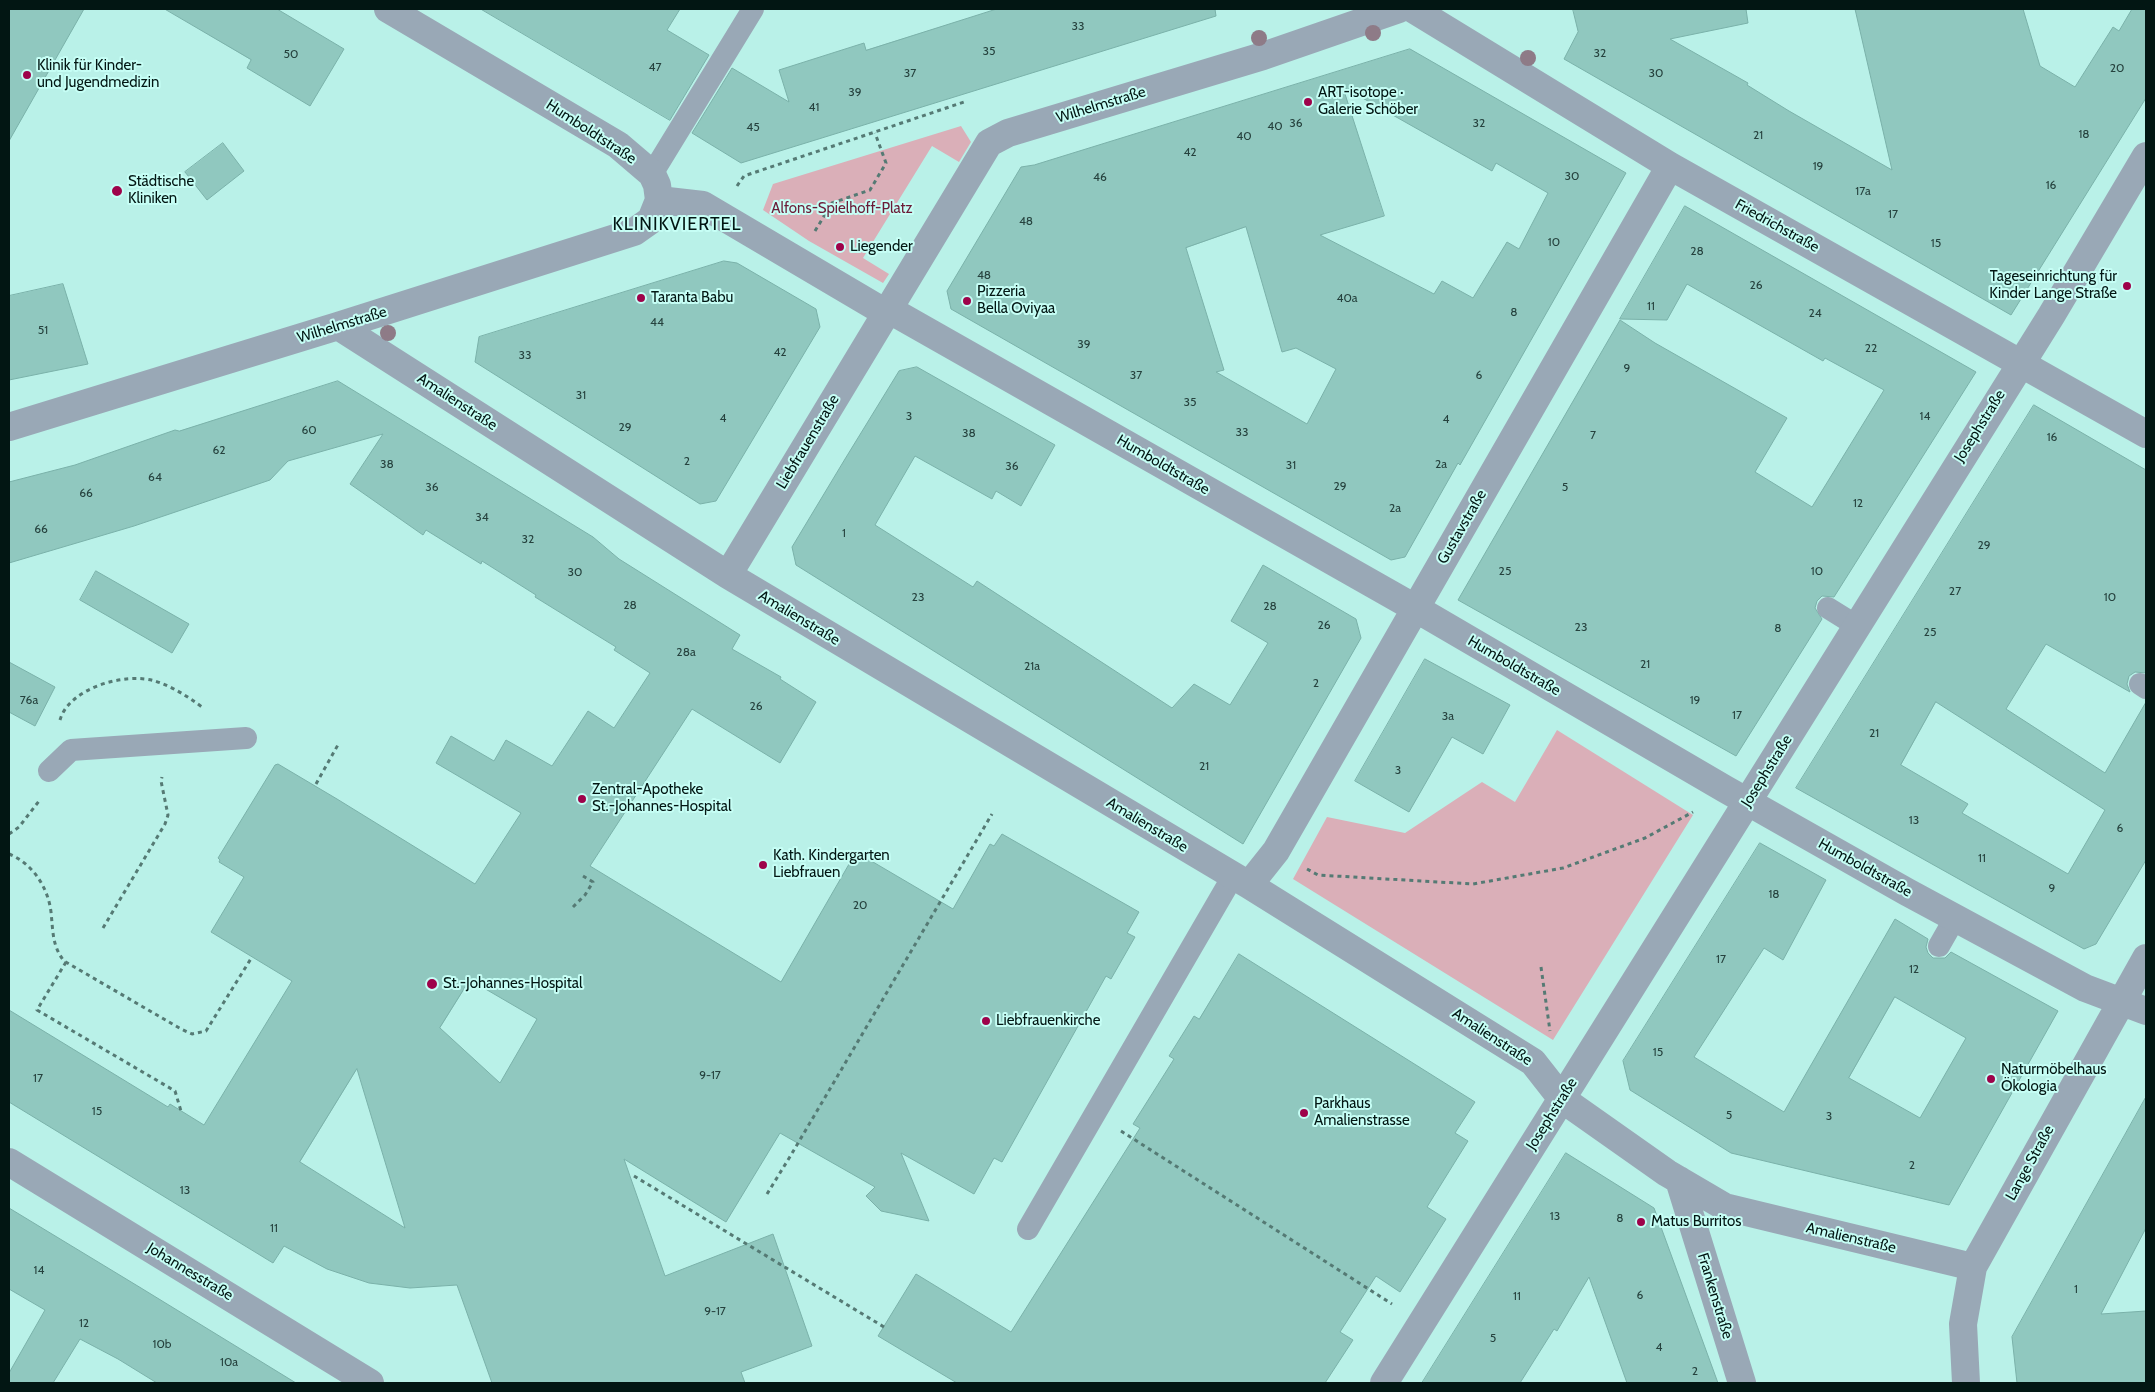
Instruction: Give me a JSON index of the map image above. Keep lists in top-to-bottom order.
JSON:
{
  "streets": {
    "street": [
      "Wilhelmstraße",
      "Humboldtstraße",
      "Friedrichstraße",
      "Amalienstraße",
      "Josephstraße",
      "Liebfrauenstraße",
      "Gustavstraße",
      "Lange Straße",
      "Johannesstraße",
      "Frankenstraße"
    ]
  },
  "crossings": [
    ["Wilhelmstraße", "Humboldtstraße"],
    ["Wilhelmstraße", "Amalienstraße"],
    ["Wilhelmstraße", "Liebfrauenstraße"],
    ["Humboldtstraße", "Josephstraße"],
    ["Humboldtstraße", "Liebfrauenstraße"],
    ["Humboldtstraße", "Gustavstraße"],
    ["Humboldtstraße", "Lange Straße"],
    ["Friedrichstraße", "Josephstraße"],
    ["Friedrichstraße", "Gustavstraße"],
    ["Amalienstraße", "Josephstraße"],
    ["Amalienstraße", "Liebfrauenstraße"],
    ["Amalienstraße", "Gustavstraße"],
    ["Amalienstraße", "Lange Straße"],
    ["Amalienstraße", "Frankenstraße"]
  ],
  "districts": ["KLINIKVIERTEL"],
  "parks": ["Alfons-Spielhoff-Platz"],
  "places": [
    "Klinik für Kinder- und Jugendmedizin",
    "ART-isotope · Galerie Schöber",
    "Städtische Kliniken",
    "Liegender",
    "Tageseinrichtung für Kinder Lange Straße",
    "Taranta Babu",
    "Pizzeria Bella Oviyaa",
    "Zentral-Apotheke St.-Johannes-Hospital",
    "Kath. Kindergarten Liebfrauen",
    "St.-Johannes-Hospital",
    "Liebfrauenkirche",
    "Naturmöbelhaus Ökologia",
    "Parkhaus Amalienstrasse",
    "Matus Burritos"
  ],
  "house_numbers": [
    "33",
    "35",
    "32",
    "50",
    "47",
    "20",
    "37",
    "30",
    "39",
    "41",
    "36",
    "32",
    "40",
    "45",
    "18",
    "21",
    "40",
    "42",
    "19",
    "30",
    "46",
    "16",
    "17a",
    "17",
    "48",
    "10",
    "15",
    "28",
    "48",
    "26",
    "40a",
    "11",
    "8",
    "24",
    "44",
    "51",
    "39",
    "22",
    "42",
    "33",
    "9",
    "37",
    "6",
    "31",
    "35",
    "3",
    "14",
    "4",
    "4",
    "29",
    "60",
    "33",
    "38",
    "7",
    "16",
    "62",
    "2",
    "38",
    "2a",
    "31",
    "36",
    "64",
    "29",
    "36",
    "5",
    "66",
    "12",
    "2a",
    "34",
    "66",
    "1",
    "32",
    "29",
    "25",
    "10",
    "30",
    "27",
    "23",
    "10",
    "28",
    "28",
    "26",
    "23",
    "8",
    "25",
    "28a",
    "21",
    "21a",
    "2",
    "76a",
    "19",
    "26",
    "17",
    "3a",
    "21",
    "21",
    "3",
    "13",
    "6",
    "11",
    "9",
    "18",
    "20",
    "17",
    "12",
    "15",
    "9-17",
    "17",
    "15",
    "5",
    "3",
    "2",
    "13",
    "13",
    "8",
    "11",
    "14",
    "1",
    "6",
    "11",
    "9-17",
    "12",
    "5",
    "10b",
    "4",
    "10a",
    "2"
  ]
}
